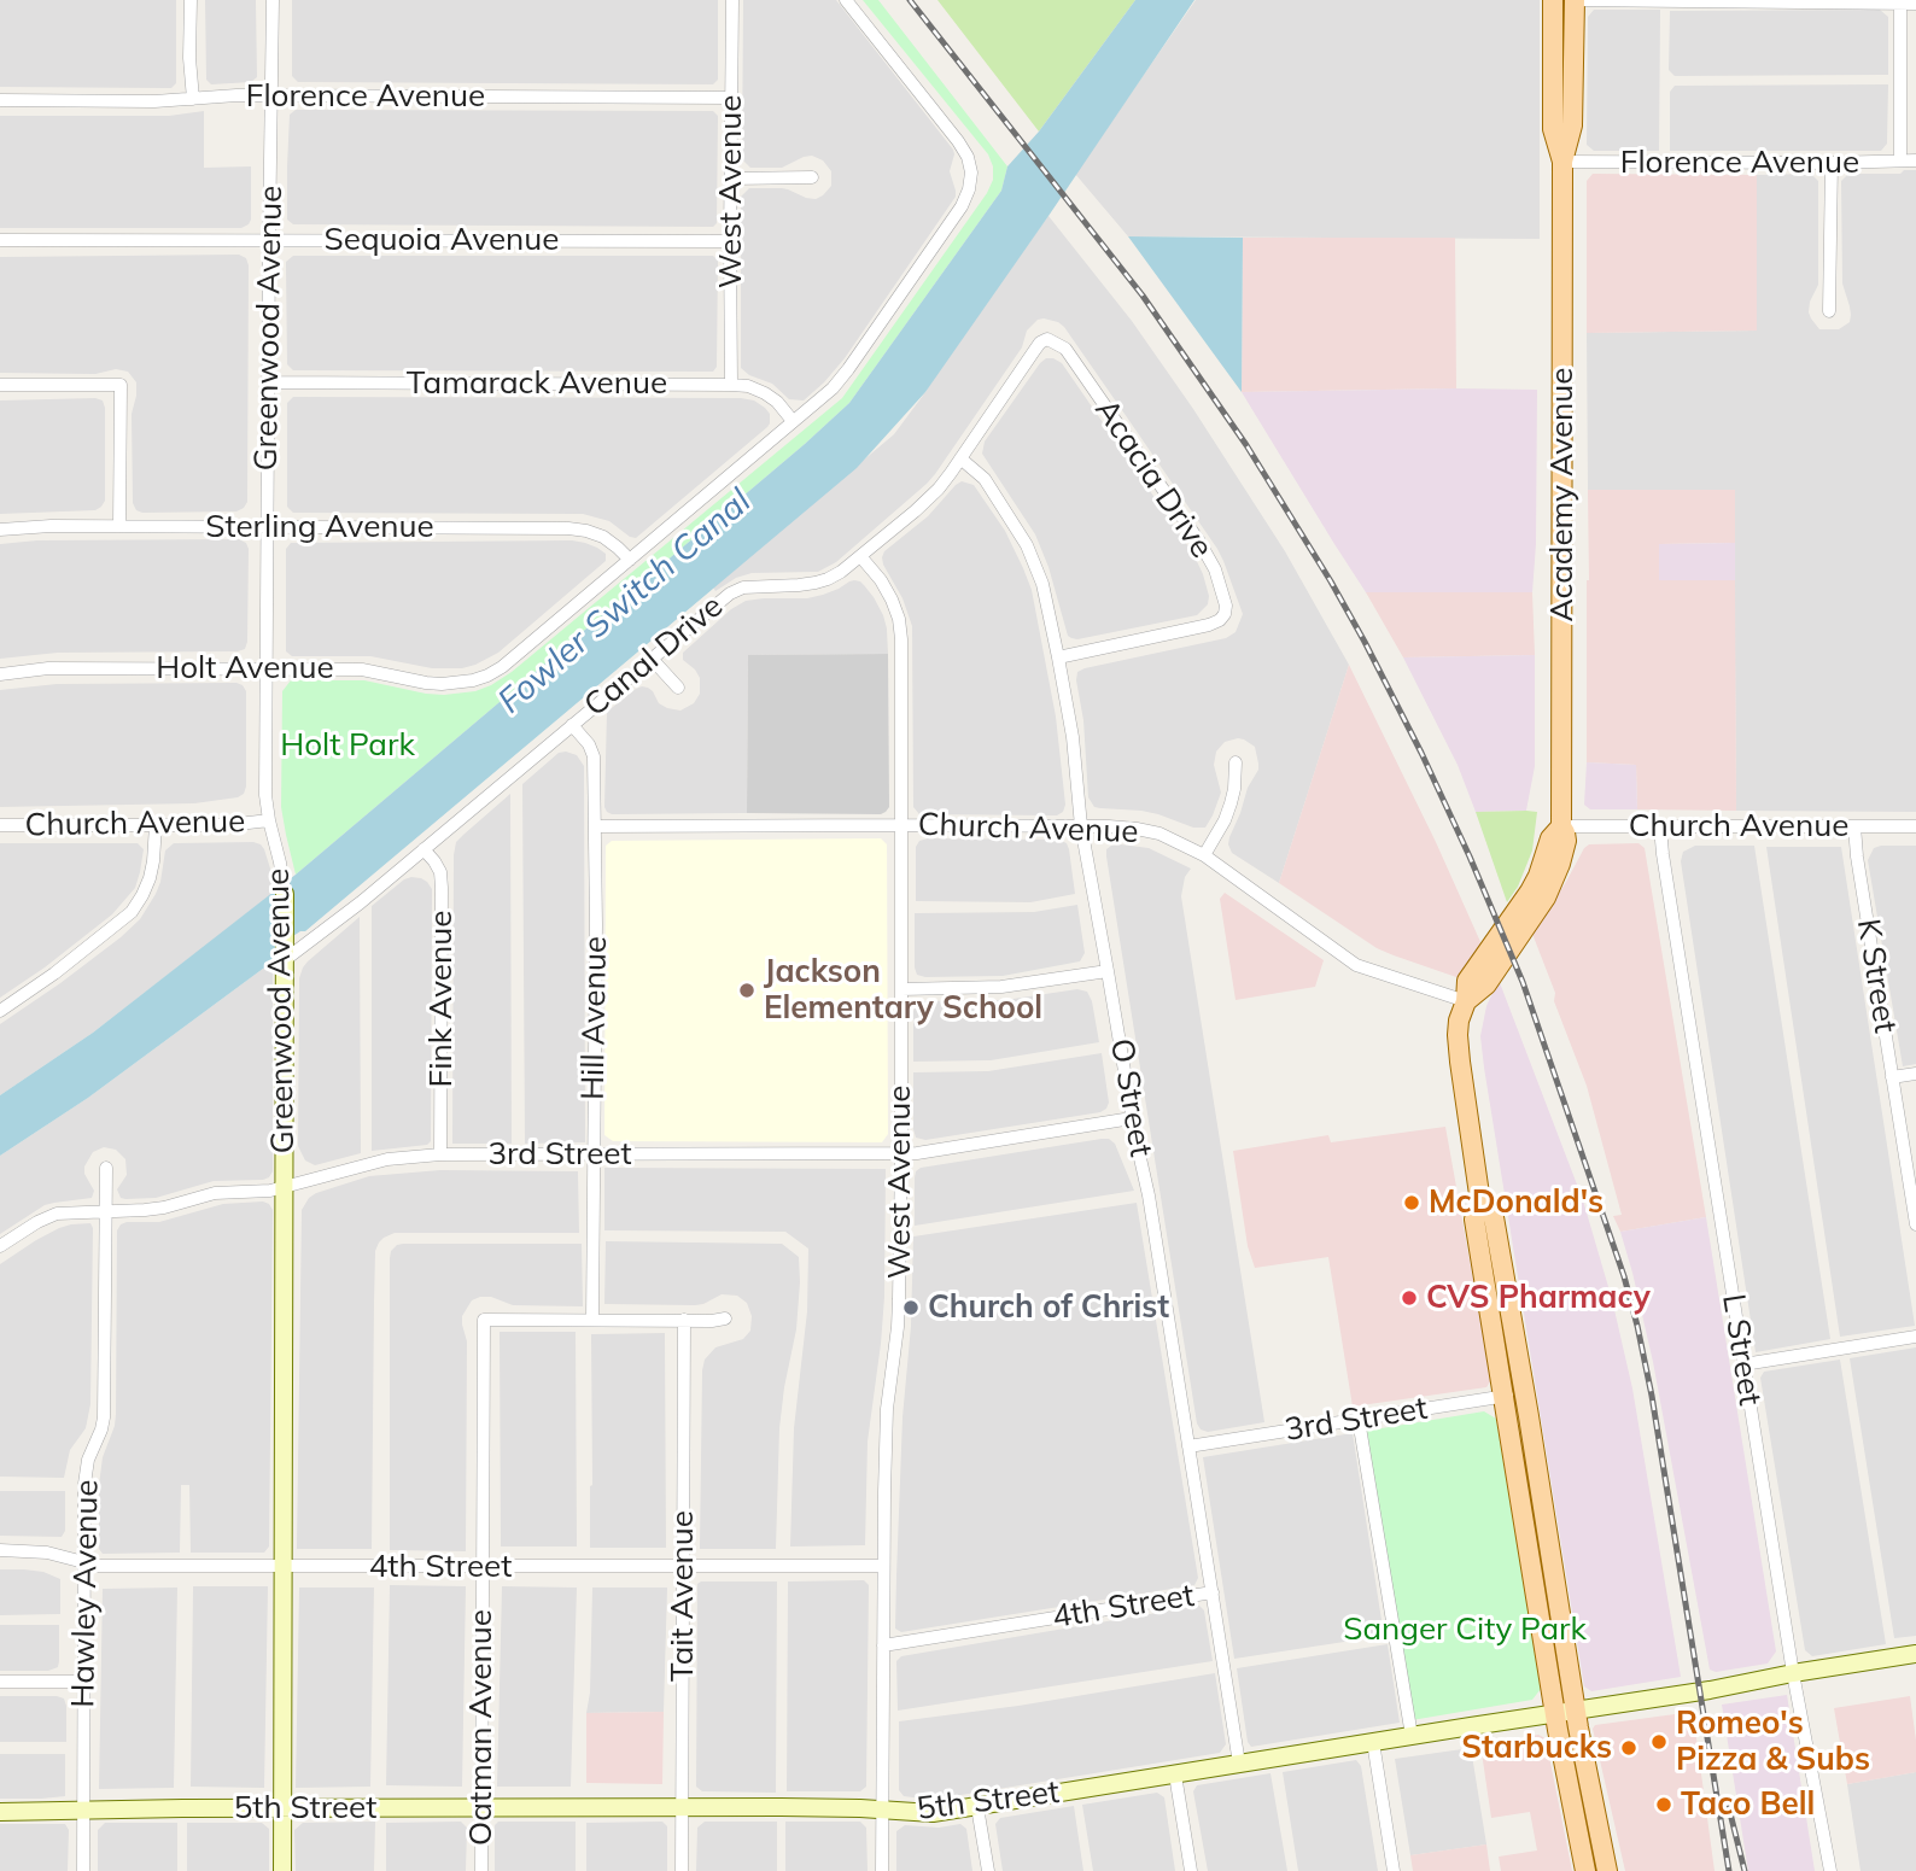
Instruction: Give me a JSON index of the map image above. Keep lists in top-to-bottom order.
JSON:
{
  "streets": {
    "main road": ["Academy Avenue"],
    "street": [
      "Florence Avenue",
      "West Avenue",
      "Sequoia Avenue",
      "Greenwood Avenue",
      "Tamarack Avenue",
      "Acacia Drive",
      "Sterling Avenue",
      "Canal Drive",
      "Holt Avenue",
      "Church Avenue",
      "K Street",
      "Fink Avenue",
      "Hill Avenue",
      "O Street",
      "3rd Street",
      "L Street",
      "4th Street",
      "Hawley Avenue",
      "Tait Avenue",
      "Oatman Avenue",
      "5th Street"
    ]
  },
  "crossings": [
    ["Florence Avenue", "West Avenue"],
    ["Florence Avenue", "Greenwood Avenue"],
    ["Florence Avenue", "Academy Avenue"],
    ["West Avenue", "Sequoia Avenue"],
    ["West Avenue", "Tamarack Avenue"],
    ["West Avenue", "Canal Drive"],
    ["West Avenue", "Church Avenue"],
    ["West Avenue", "3rd Street"],
    ["West Avenue", "4th Street"],
    ["West Avenue", "5th Street"],
    ["Sequoia Avenue", "Greenwood Avenue"],
    ["Greenwood Avenue", "Tamarack Avenue"],
    ["Greenwood Avenue", "Sterling Avenue"],
    ["Greenwood Avenue", "Canal Drive"],
    ["Greenwood Avenue", "Holt Avenue"],
    ["Greenwood Avenue", "Church Avenue"],
    ["Greenwood Avenue", "3rd Street"],
    ["Greenwood Avenue", "4th Street"],
    ["Greenwood Avenue", "5th Street"],
    ["Acacia Drive", "Canal Drive"],
    ["Acacia Drive", "O Street"],
    ["Academy Avenue", "Church Avenue"],
    ["Sterling Avenue", "Holt Avenue"],
    ["Canal Drive", "Fink Avenue"],
    ["Canal Drive", "Hill Avenue"],
    ["Canal Drive", "O Street"],
    ["Church Avenue", "K Street"],
    ["Church Avenue", "Hill Avenue"],
    ["Church Avenue", "O Street"],
    ["Church Avenue", "L Street"],
    ["Fink Avenue", "3rd Street"],
    ["Hill Avenue", "3rd Street"],
    ["Hill Avenue", "Oatman Avenue"],
    ["O Street", "3rd Street"],
    ["O Street", "4th Street"],
    ["O Street", "5th Street"],
    ["3rd Street", "Hawley Avenue"],
    ["L Street", "5th Street"],
    ["4th Street", "Hawley Avenue"],
    ["4th Street", "Tait Avenue"],
    ["4th Street", "Oatman Avenue"],
    ["Hawley Avenue", "5th Street"],
    ["Tait Avenue", "Oatman Avenue"],
    ["Tait Avenue", "5th Street"],
    ["Oatman Avenue", "5th Street"]
  ],
  "water": ["Fowler Switch Canal"],
  "parks": ["Holt Park", "Sanger City Park"],
  "places": [
    "Jackson Elementary School",
    "McDonald's",
    "CVS Pharmacy",
    "Church of Christ",
    "Romeo's Pizza & Subs",
    "Starbucks",
    "Taco Bell"
  ]
}
